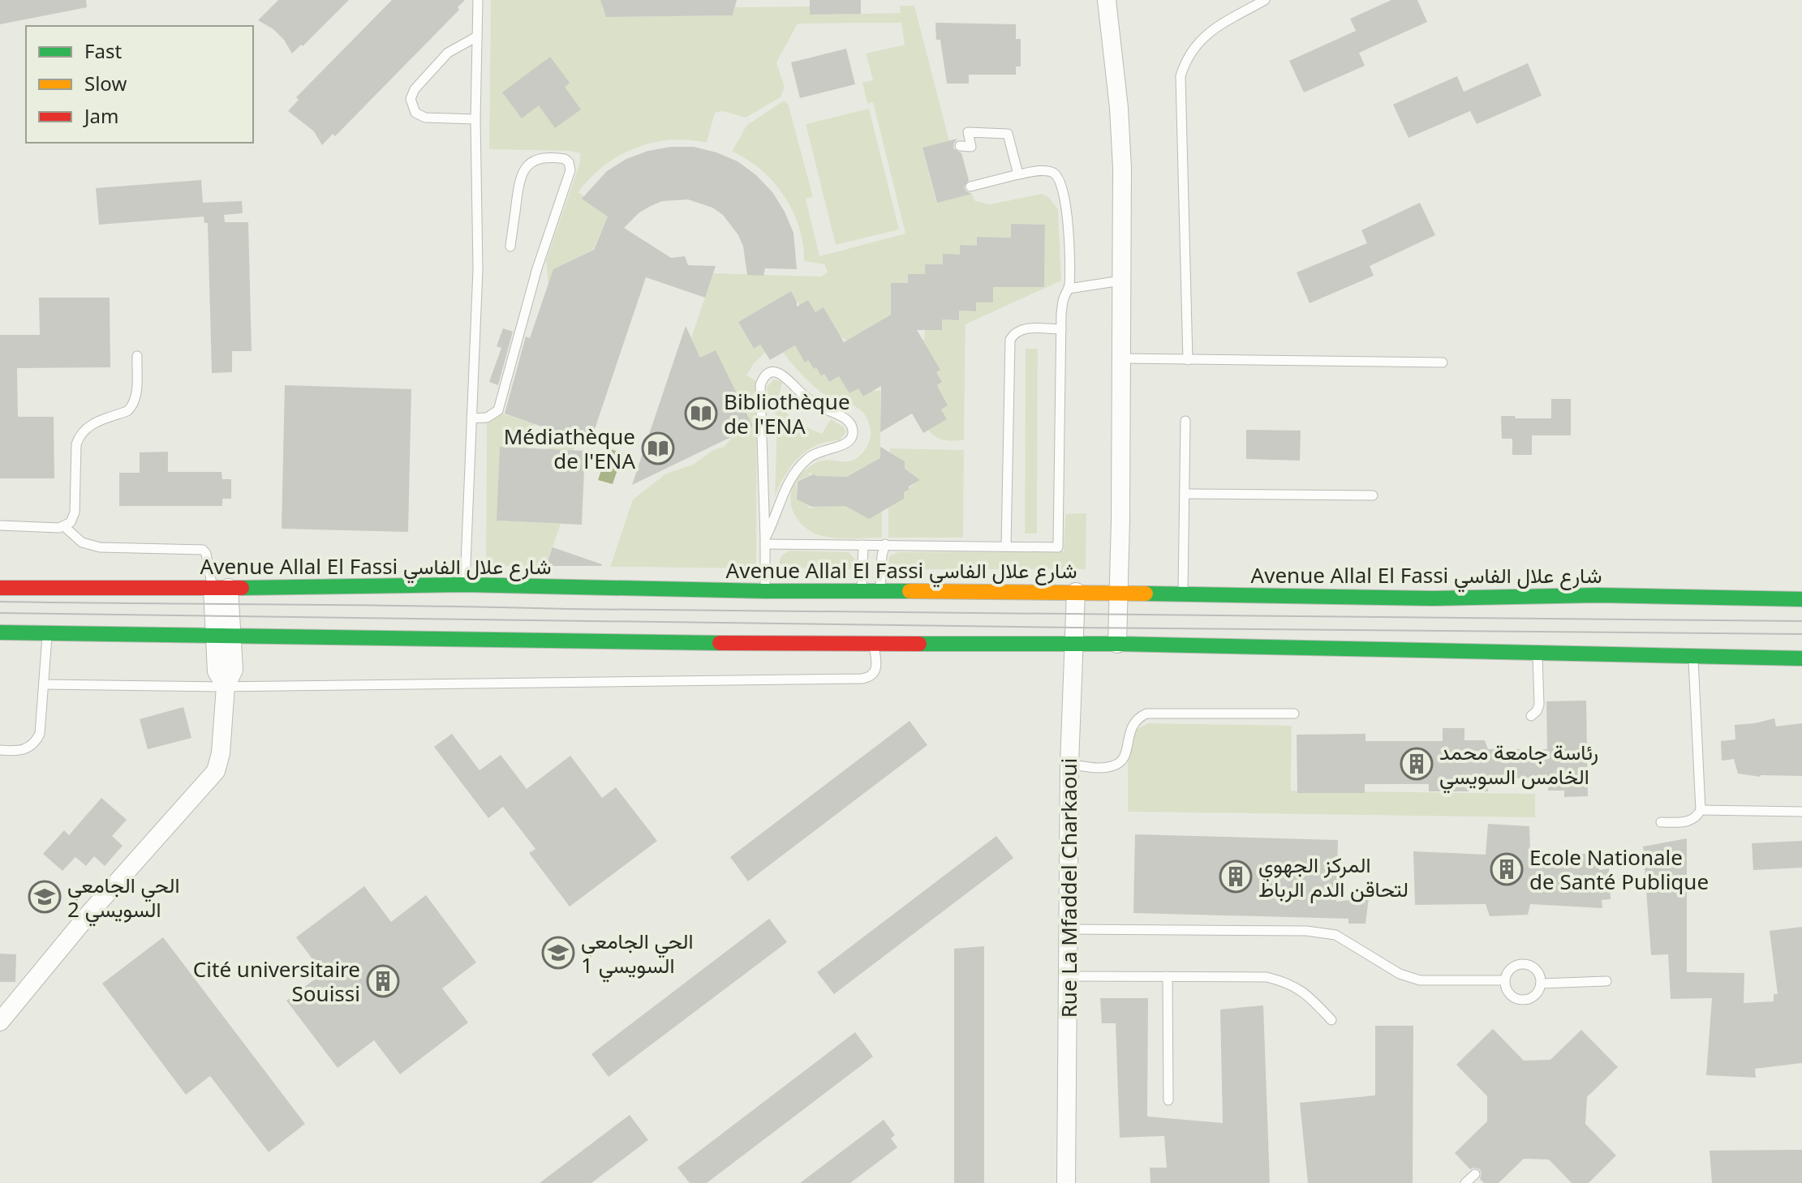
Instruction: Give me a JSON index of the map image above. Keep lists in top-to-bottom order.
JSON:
{
  "streets": {
    "street": ["Avenue Allal El Fassi شارع علال الفاسي", "Rue La Mfaddel Charkaoui"]
  },
  "crossings": [
    ["Avenue Allal El Fassi شارع علال الفاسي", "Rue La Mfaddel Charkaoui"]
  ],
  "places": {
    "library": ["Bibliothèque de l'ENA", "Médiathèque de l'ENA"],
    "building": [
      "رئاسة جامعة محمد الخامس السويسي",
      "Ecole Nationale de Santé Publique",
      "المركز الجهوي لتحاقن الدم الرباط",
      "Cité universitaire Souissi"
    ],
    "school or university": ["الحي الجامعي السويسي 2", "الحي الجامعي السويسي 1"]
  },
  "legend": ["Fast", "Slow", "Jam"]
}
